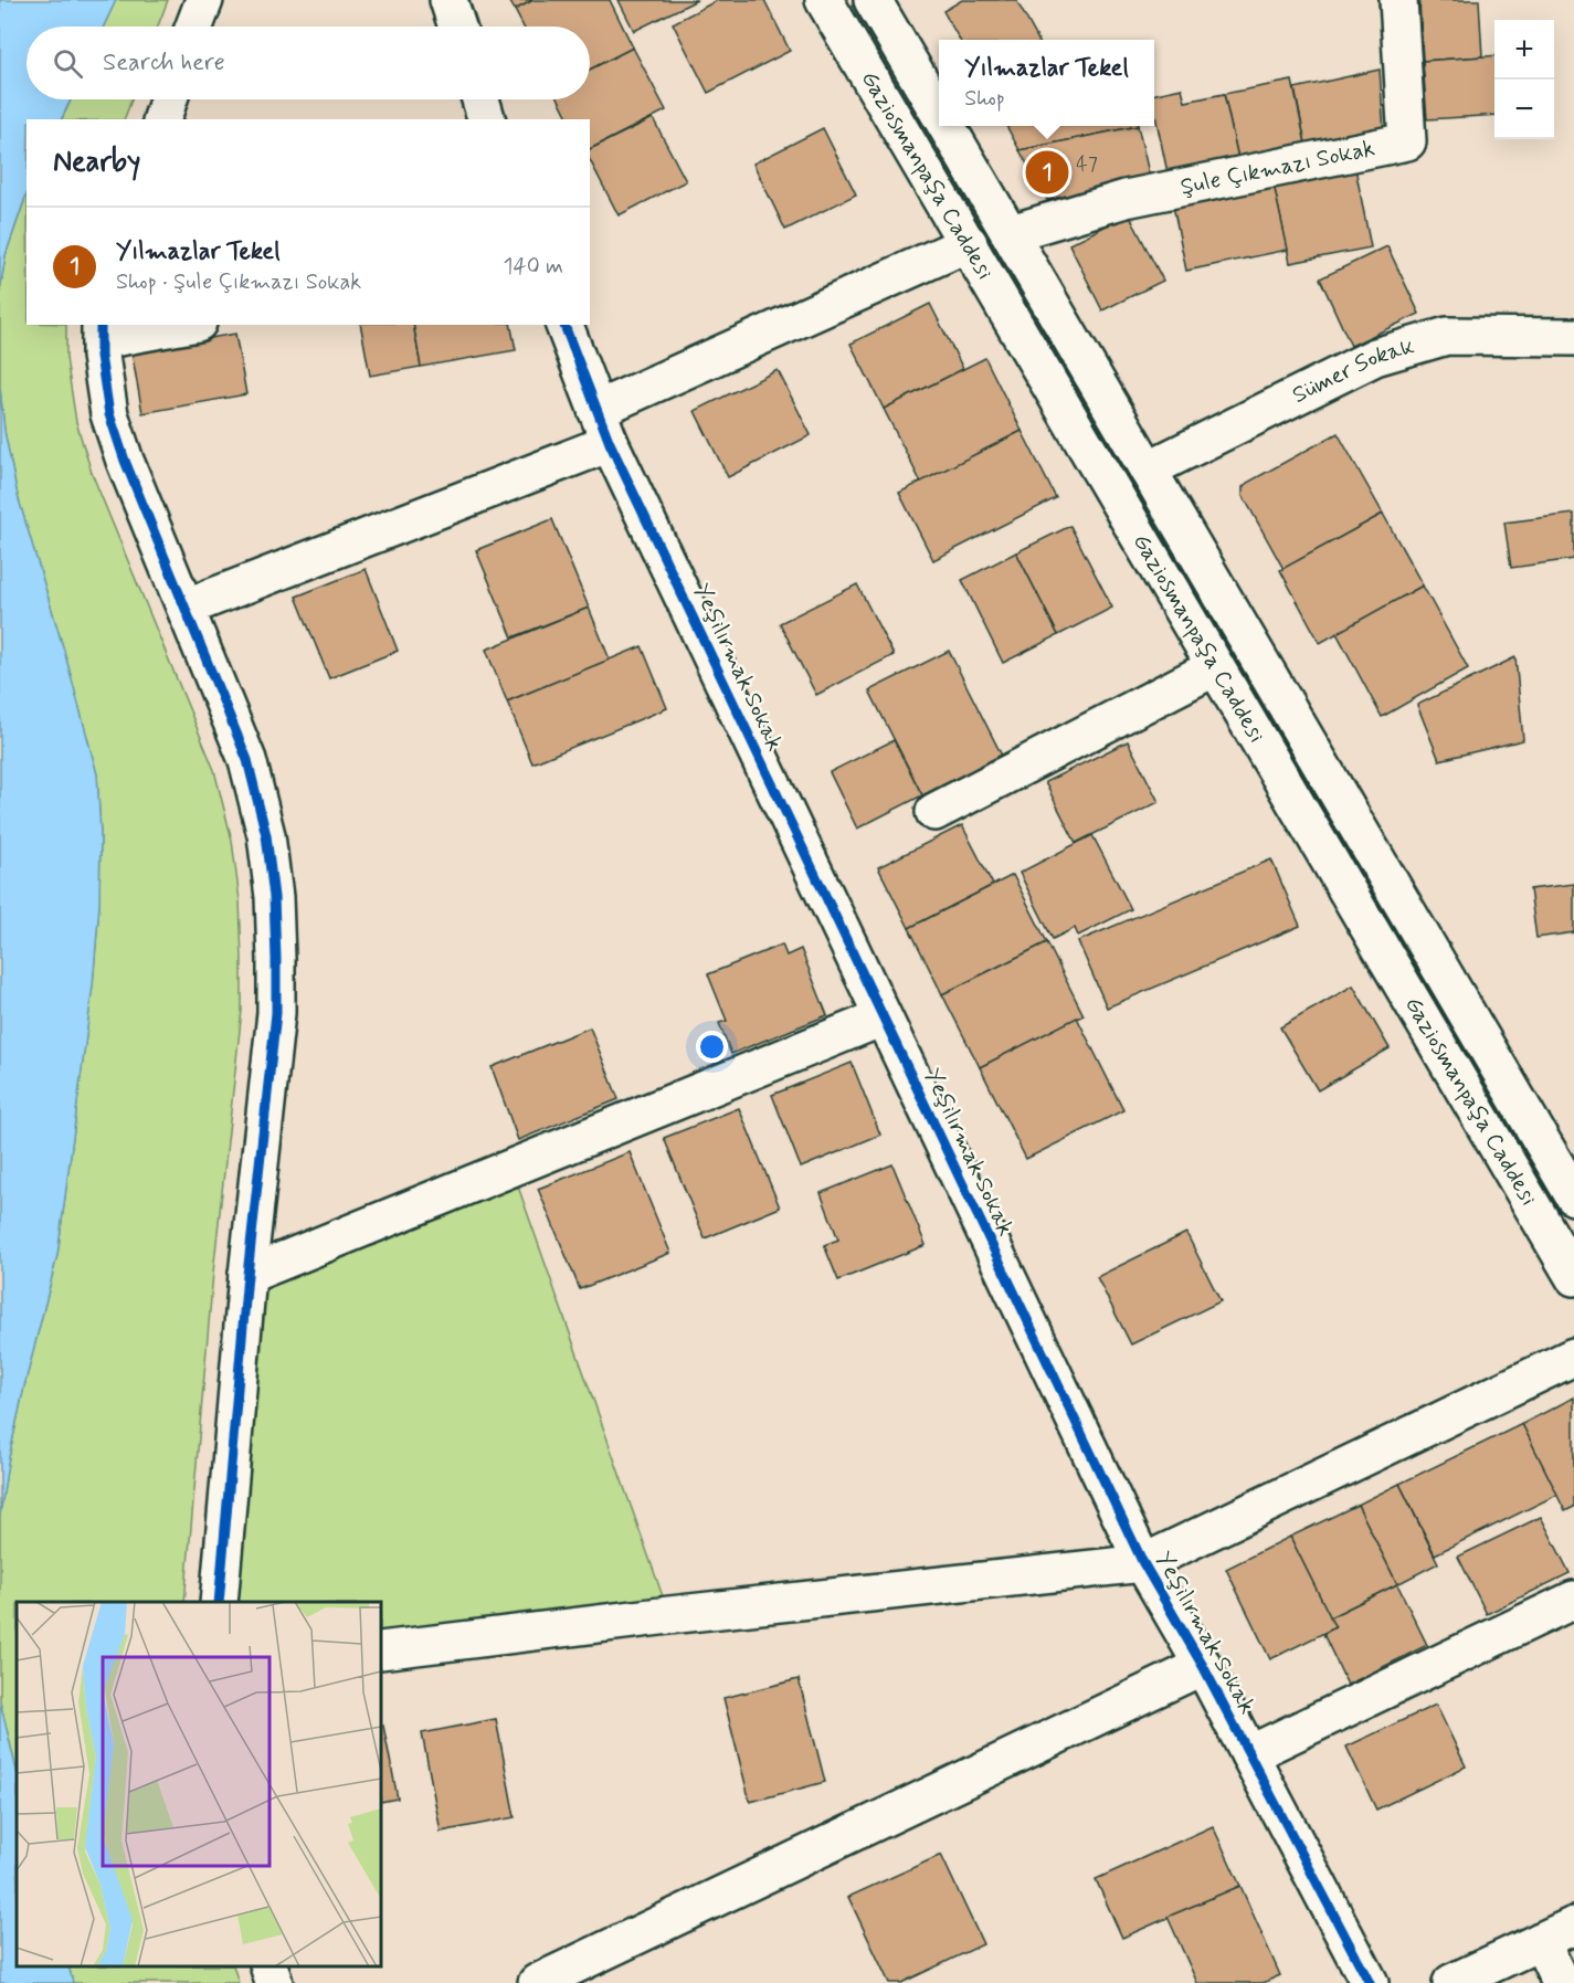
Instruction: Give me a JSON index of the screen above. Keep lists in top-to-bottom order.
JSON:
{
  "streets": {
    "street": [
      "Şule Çıkmazı Sokak",
      "Gaziosmanpaşa Caddesi",
      "Sümer Sokak",
      "Yeşilırmak Sokak"
    ]
  },
  "crossings": [
    ["Şule Çıkmazı Sokak", "Gaziosmanpaşa Caddesi"],
    ["Gaziosmanpaşa Caddesi", "Sümer Sokak"]
  ],
  "house_numbers": ["47"],
  "page": {
    "map_buttons": ["+", "−"],
    "search": "Search here",
    "popup": ["Yılmazlar Tekel", "Shop"],
    "heading": "Nearby",
    "pins": "1",
    "list": [
      {
        "mark": "1",
        "name": "Yılmazlar Tekel",
        "note": "Shop · Şule Çıkmazı Sokak",
        "value": "140 m"
      }
    ]
  }
}
